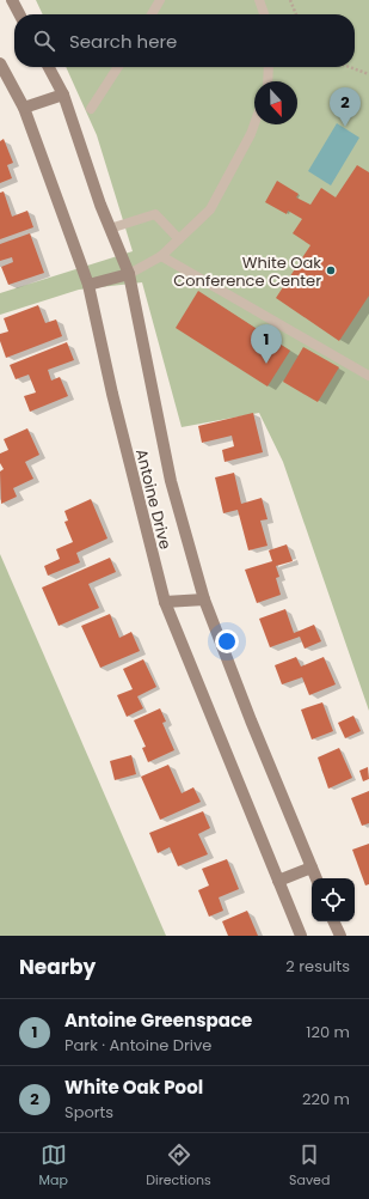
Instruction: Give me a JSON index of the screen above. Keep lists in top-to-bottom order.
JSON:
{
  "streets": {
    "main road": ["Antoine Drive"]
  },
  "places": ["White Oak Conference Center"],
  "north": "bottom",
  "page": {
    "search": "Search here",
    "pins": ["2", "1"],
    "heading": ["Nearby", "2 results"],
    "list": [
      {
        "mark": "1",
        "name": "Antoine Greenspace",
        "note": "Park · Antoine Drive",
        "value": "120 m"
      },
      {
        "mark": "2",
        "name": "White Oak Pool",
        "note": "Sports",
        "value": "220 m"
      }
    ],
    "nav": ["Map", "Directions", "Saved"]
  }
}
